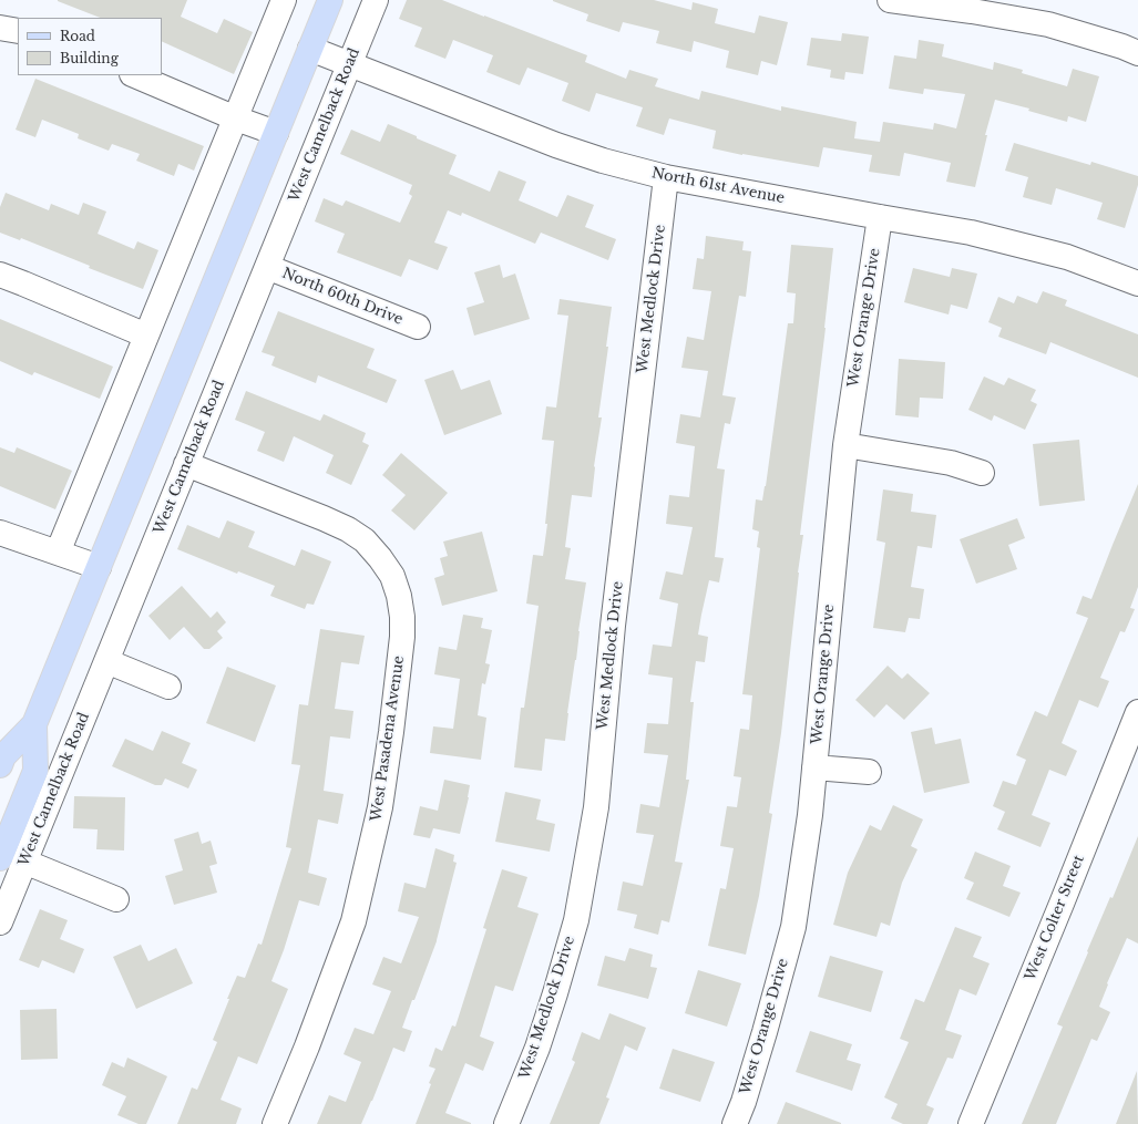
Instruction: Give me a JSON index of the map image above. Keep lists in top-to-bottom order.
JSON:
{
  "streets": {
    "main road": ["West Camelback Road"],
    "street": [
      "North 61st Avenue",
      "North 60th Drive",
      "West Medlock Drive",
      "West Orange Drive",
      "West Pasadena Avenue",
      "West Colter Street"
    ]
  },
  "crossings": [
    ["West Camelback Road", "North 61st Avenue"],
    ["West Camelback Road", "North 60th Drive"],
    ["West Camelback Road", "West Pasadena Avenue"],
    ["North 61st Avenue", "West Medlock Drive"],
    ["North 61st Avenue", "West Orange Drive"]
  ],
  "legend": ["Road", "Building"]
}
